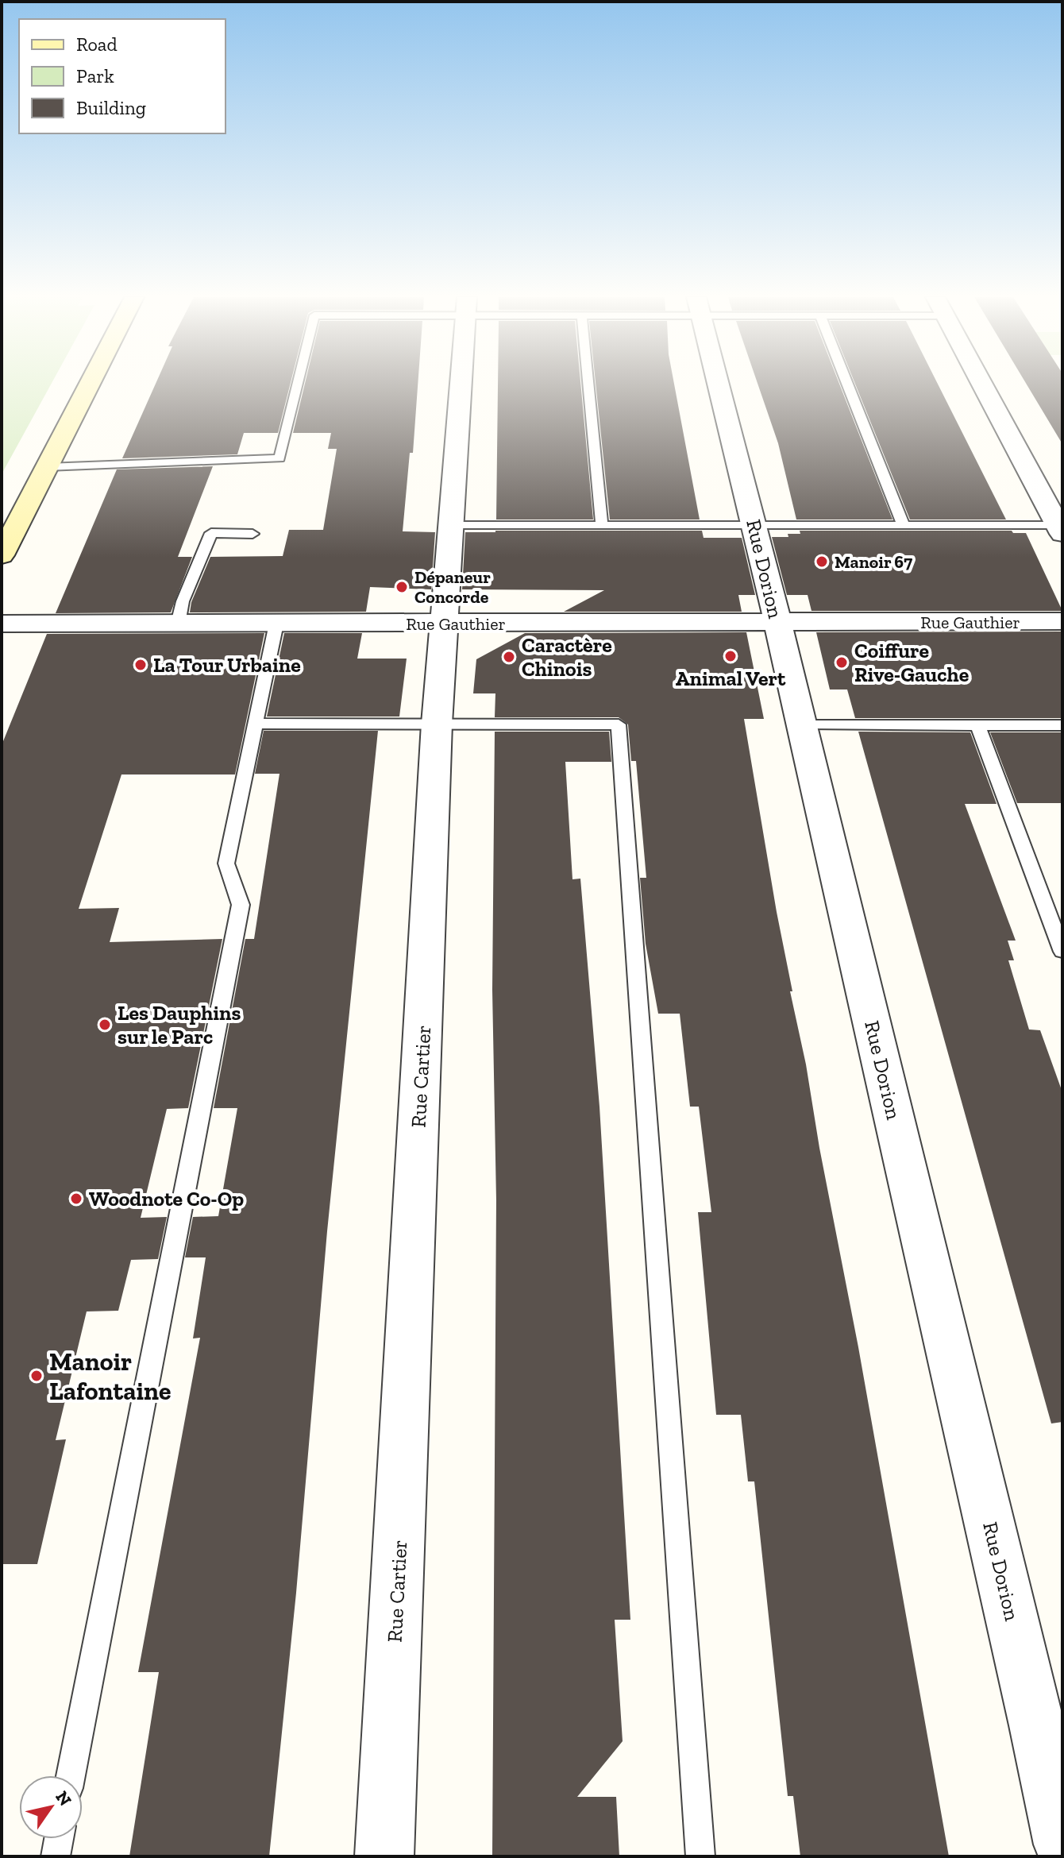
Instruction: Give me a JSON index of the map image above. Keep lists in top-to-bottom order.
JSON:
{
  "streets": {
    "street": ["Rue Dorion", "Rue Gauthier", "Rue Cartier"]
  },
  "crossings": [
    ["Rue Dorion", "Rue Gauthier"],
    ["Rue Gauthier", "Rue Cartier"]
  ],
  "places": [
    "Manoir 67",
    "Dépaneur Concorde",
    "Animal Vert",
    "Caractère Chinois",
    "Coiffure Rive-Gauche",
    "La Tour Urbaine",
    "Les Dauphins sur le Parc",
    "Woodnote Co-Op",
    "Manoir Lafontaine"
  ],
  "legend": ["Road", "Park", "Building"],
  "north": "top right"
}
